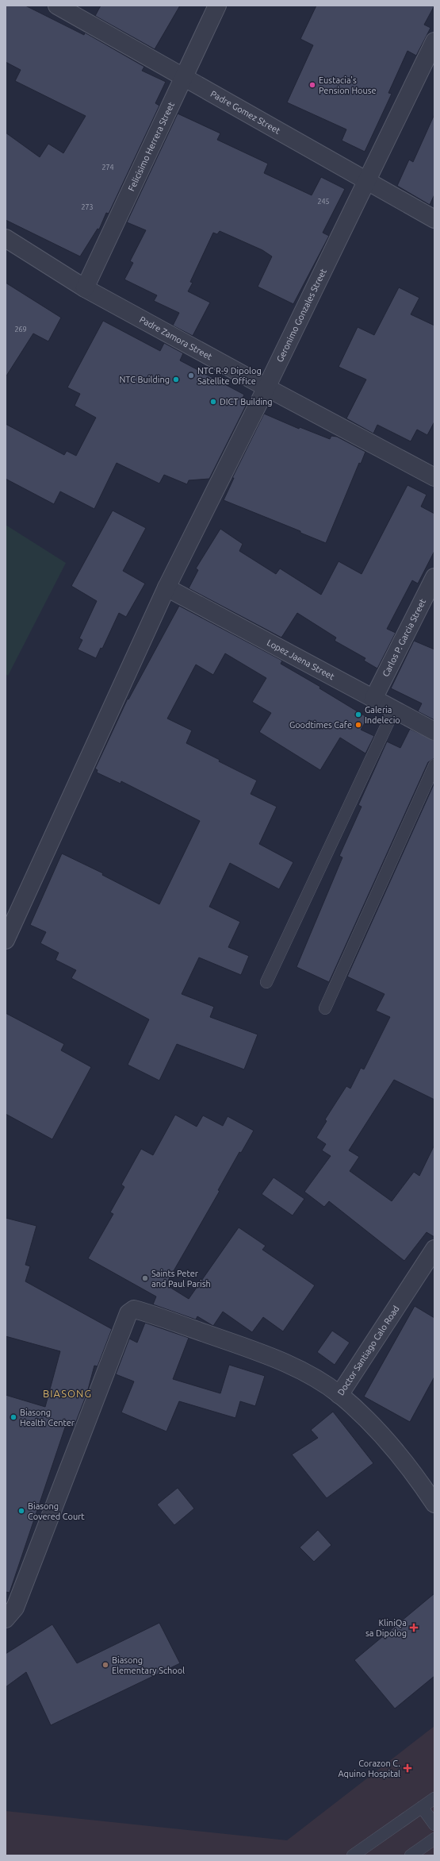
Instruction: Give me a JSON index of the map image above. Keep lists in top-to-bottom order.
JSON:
{
  "streets": {
    "street": [
      "Padre Gomez Street",
      "Felicisimo Herrera Street",
      "Geronimo Gonzales Street",
      "Padre Zamora Street",
      "Carlos P. Garcia Street",
      "Lopez Jaena Street",
      "Doctor Santiago Calo Road"
    ]
  },
  "crossings": [
    ["Padre Gomez Street", "Felicisimo Herrera Street"],
    ["Padre Gomez Street", "Geronimo Gonzales Street"],
    ["Felicisimo Herrera Street", "Padre Zamora Street"],
    ["Geronimo Gonzales Street", "Padre Zamora Street"],
    ["Geronimo Gonzales Street", "Lopez Jaena Street"],
    ["Carlos P. Garcia Street", "Lopez Jaena Street"]
  ],
  "districts": ["BIASONG"],
  "places": {
    "other": [
      "Eustacia's Pension House",
      "NTC R-9 Dipolog Satellite Office",
      "NTC Building",
      "DICT Building",
      "Galeria Indelecio",
      "Goodtimes Cafe",
      "Saints Peter and Paul Parish",
      "Biasong Health Center",
      "Biasong Covered Court",
      "Biasong Elementary School"
    ],
    "health": ["KliniQa sa Dipolog", "Corazon C. Aquino Hospital"]
  },
  "house_numbers": [
    "274",
    "245",
    "273",
    "269"
  ]
}
